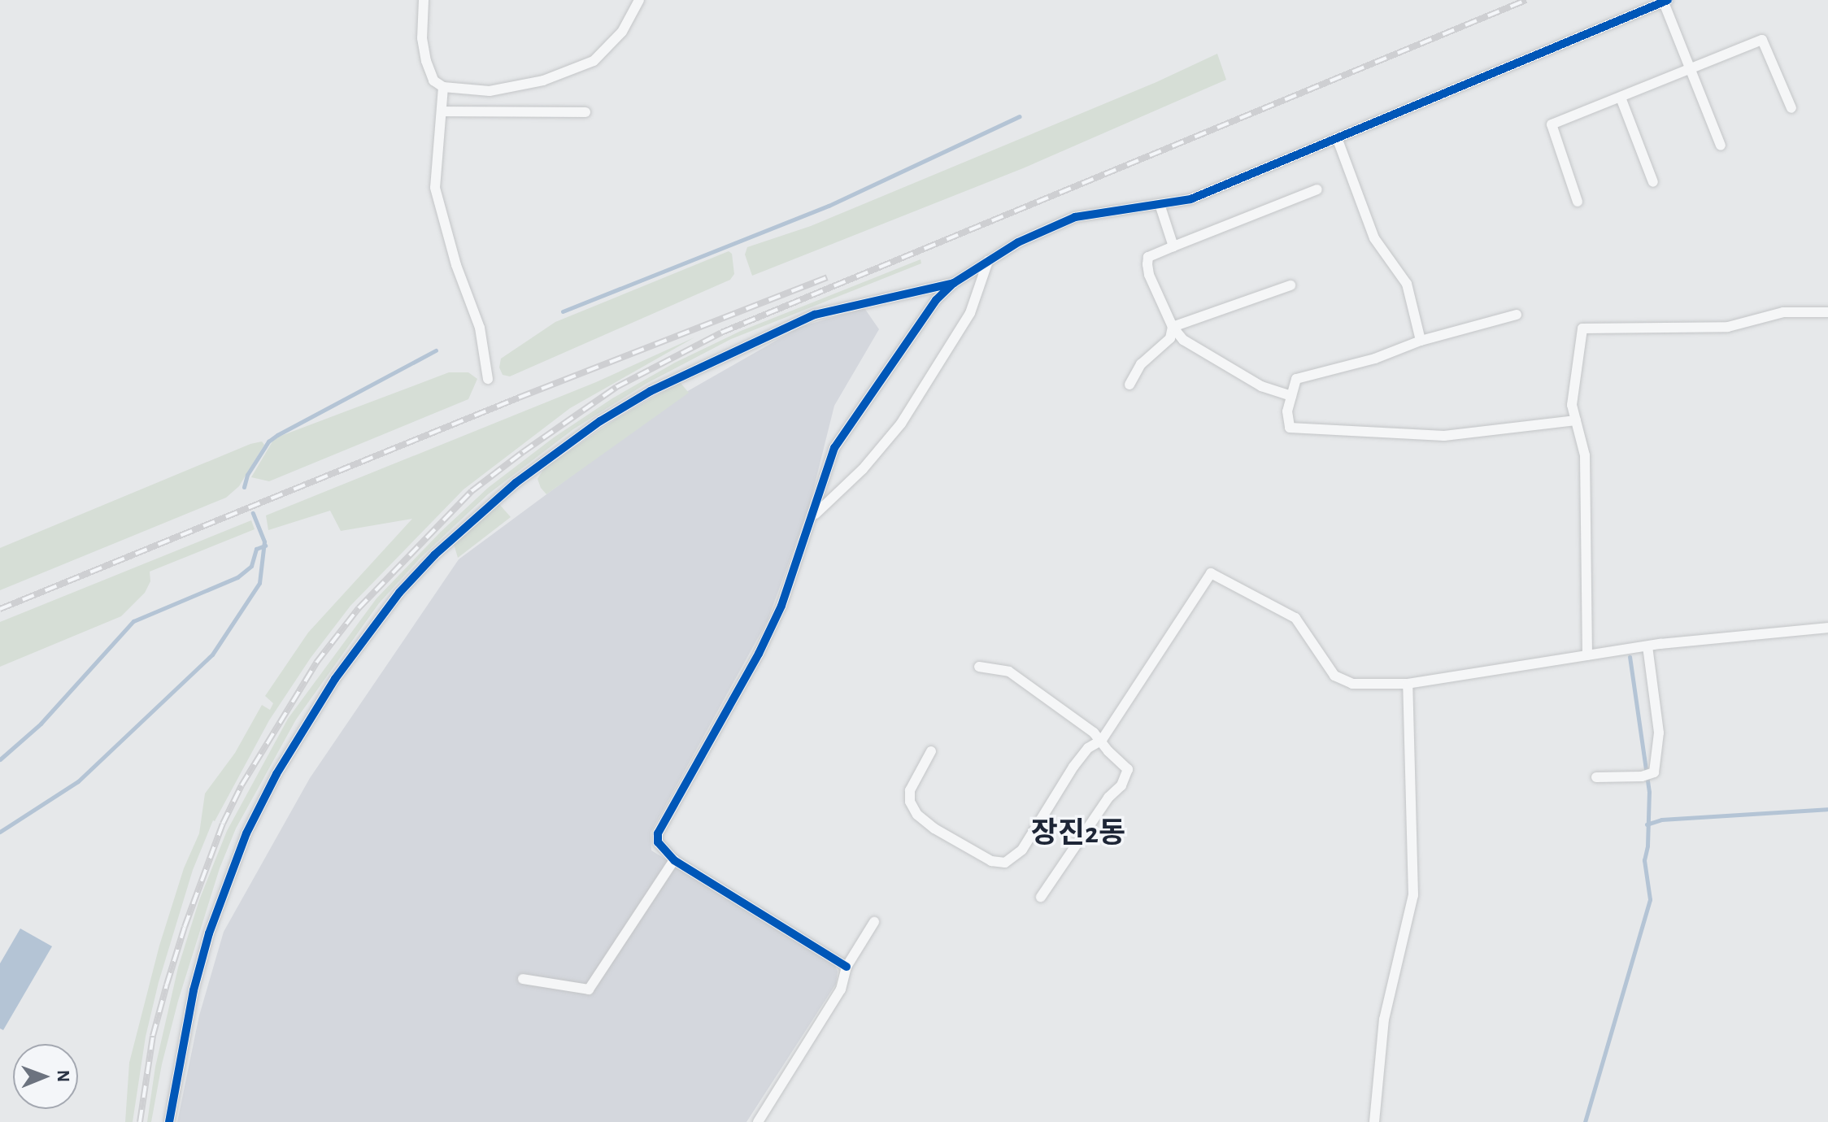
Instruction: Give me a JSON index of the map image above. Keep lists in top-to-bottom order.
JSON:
{
  "districts": ["장진2동"],
  "north": "right"
}
